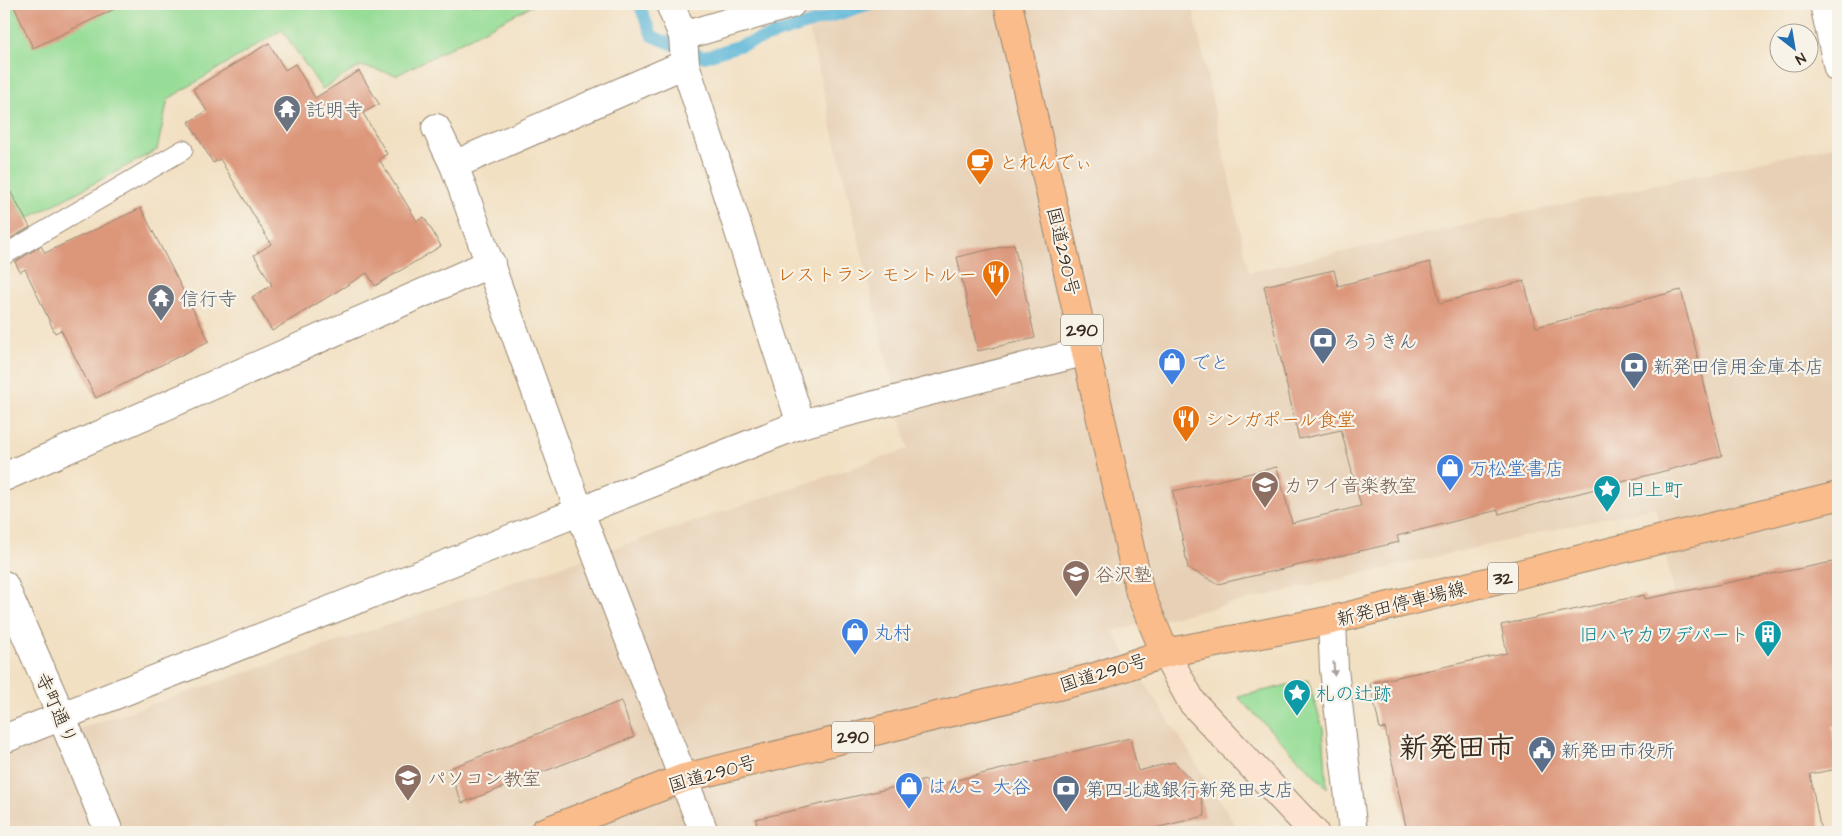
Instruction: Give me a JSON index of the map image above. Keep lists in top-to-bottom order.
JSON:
{
  "streets": {
    "main road": [
      "国道290号",
      "290",
      "32",
      "新発田停車場線"
    ],
    "street": ["寺町通り"]
  },
  "crossings": [
    ["国道290号", "新発田停車場線"]
  ],
  "districts": ["新発田市"],
  "places": {
    "temple": ["託明寺", "信行寺"],
    "cafe": ["とれんでぃ"],
    "restaurant": ["レストラン モントルー", "シンガポール食堂"],
    "bank": ["ろうきん", "新発田信用金庫本店", "第四北越銀行新発田支店"],
    "shop": [
      "でと",
      "万松堂書店",
      "丸村",
      "はんこ 大谷"
    ],
    "school or university": ["カワイ音楽教室", "谷沢塾", "パソコン教室"],
    "place": ["旧上町", "札の辻跡"],
    "building": ["旧ハヤカワデパート"],
    "public building": ["新発田市役所"]
  },
  "north": "bottom right"
}
